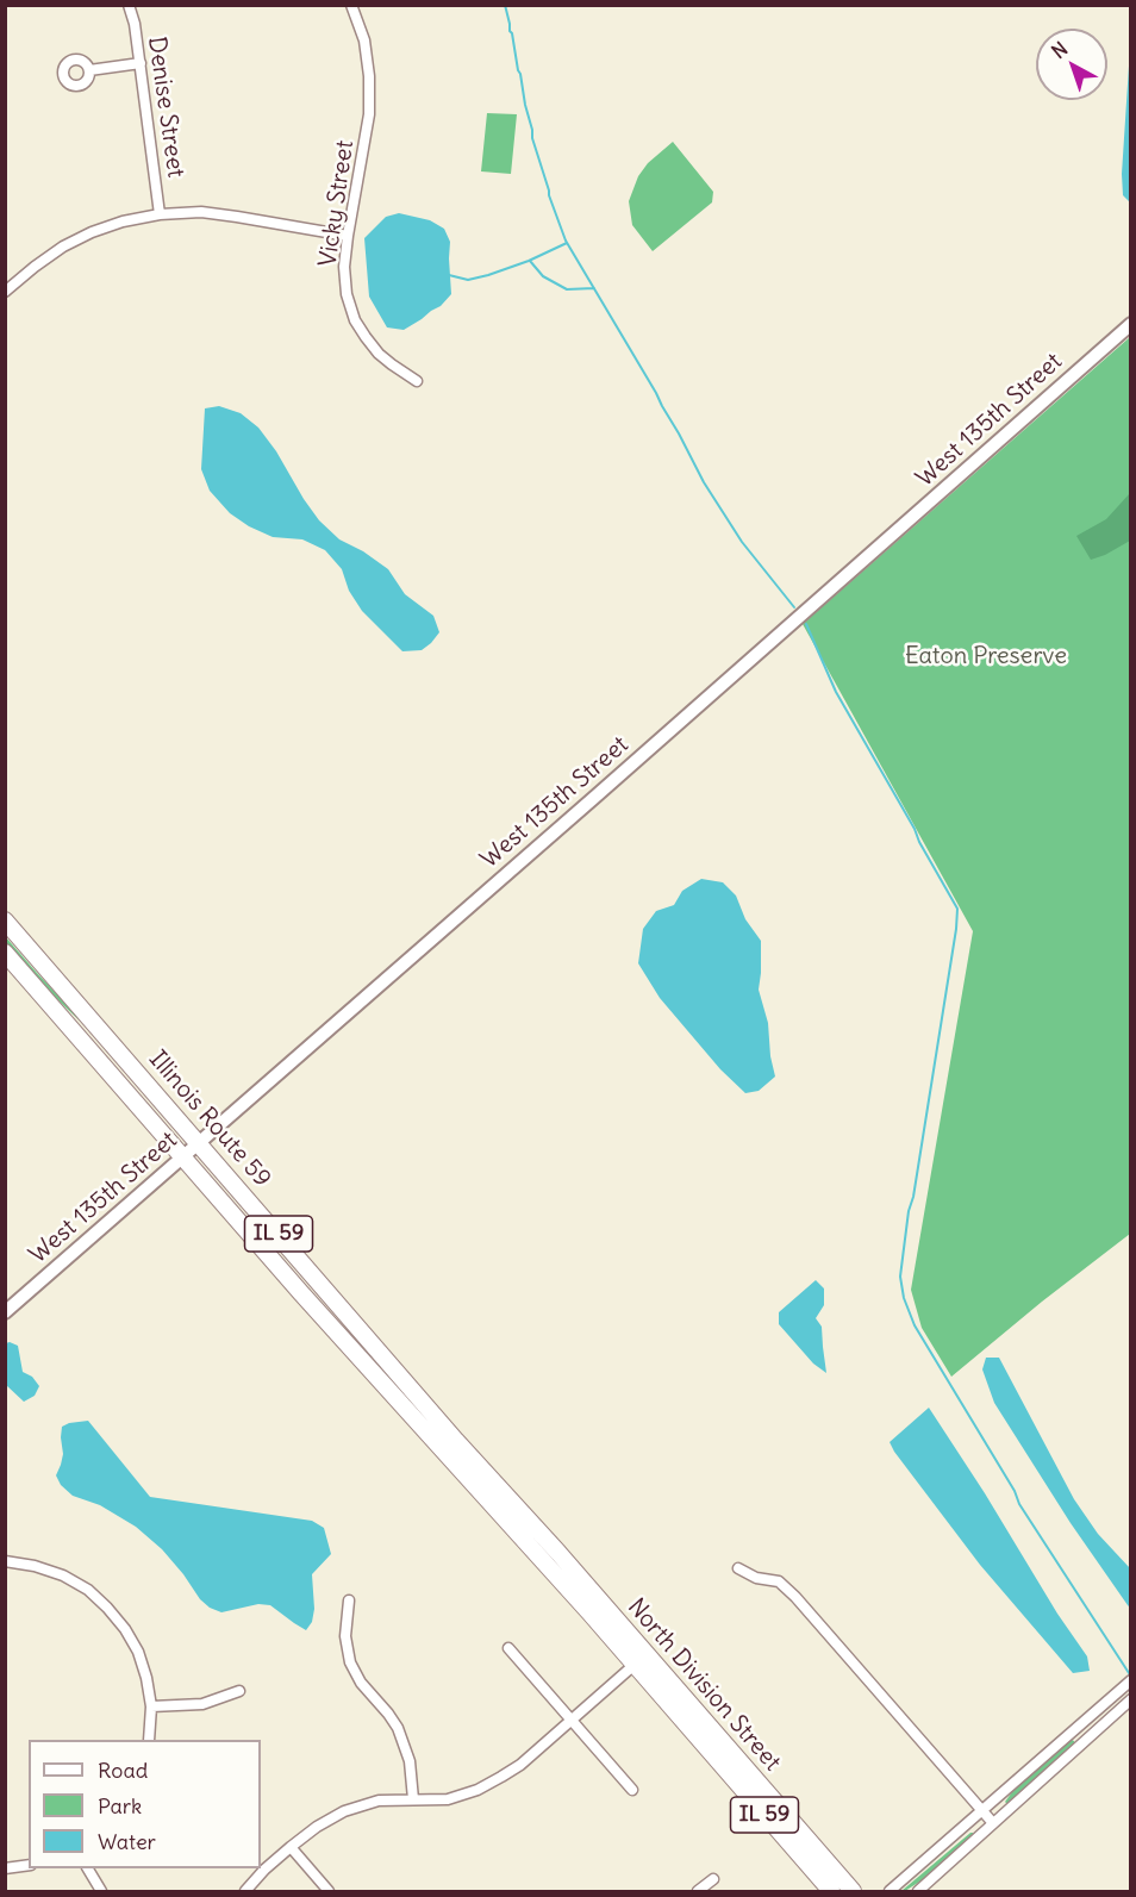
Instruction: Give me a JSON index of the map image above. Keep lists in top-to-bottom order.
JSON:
{
  "streets": {
    "main road": ["Illinois Route 59", "IL 59", "North Division Street"],
    "street": ["Denise Street", "Vicky Street", "West 135th Street"]
  },
  "crossings": [
    ["West 135th Street", "Illinois Route 59"],
    ["Illinois Route 59", "North Division Street"]
  ],
  "parks": ["Eaton Preserve"],
  "legend": ["Road", "Park", "Water"],
  "north": "top left"
}
